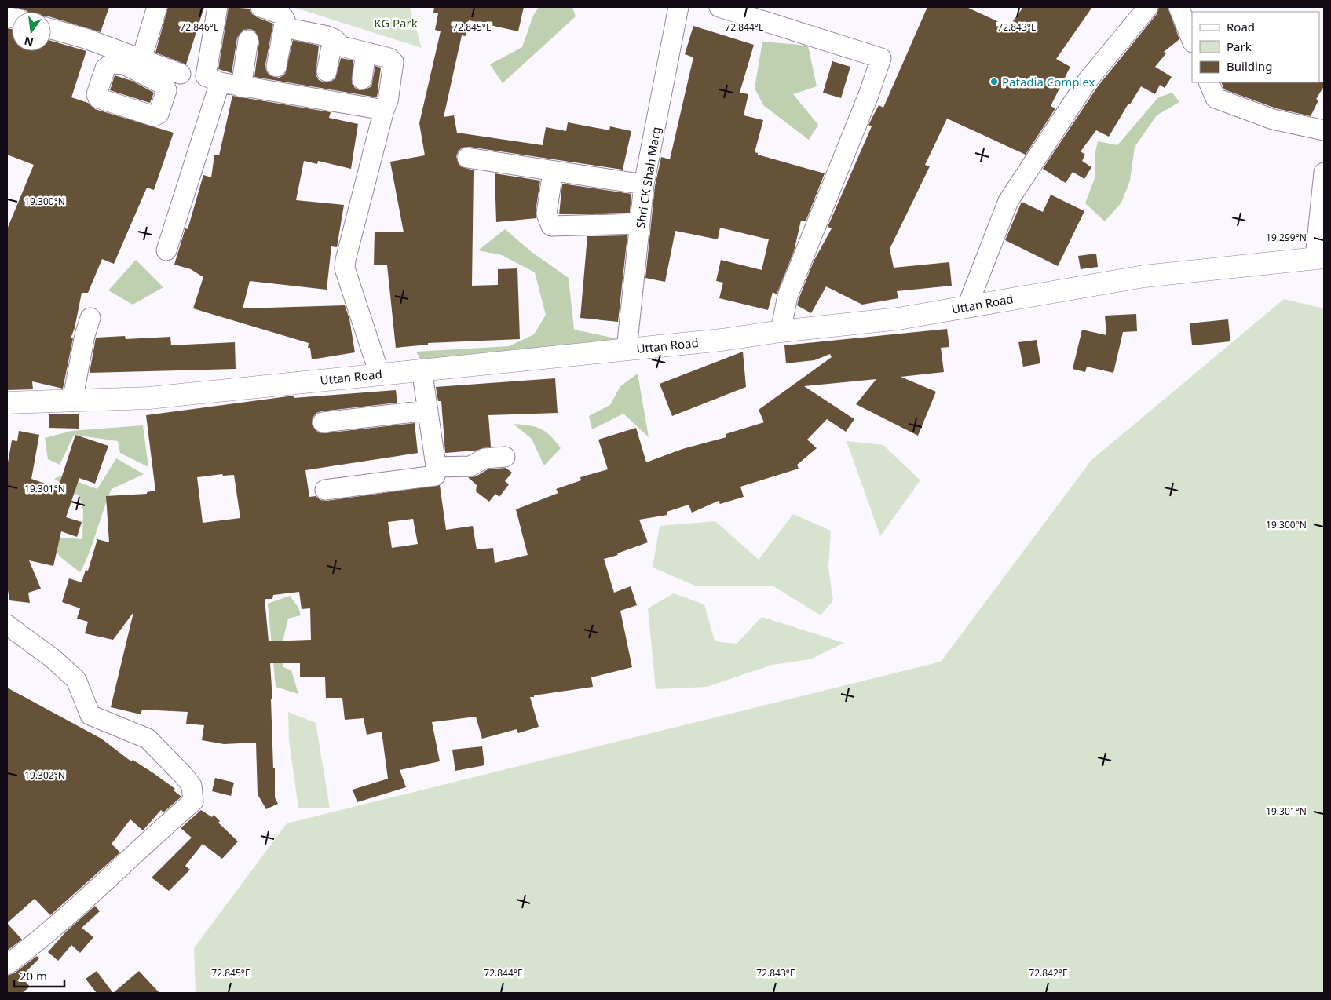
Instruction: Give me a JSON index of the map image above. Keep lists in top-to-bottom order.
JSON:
{
  "streets": {
    "street": ["Shri CK Shah Marg", "Uttan Road"]
  },
  "crossings": [
    ["Shri CK Shah Marg", "Uttan Road"]
  ],
  "parks": ["KG Park"],
  "places": ["Patadia Complex"],
  "legend": ["Road", "Park", "Building"],
  "scale_bar": "20 m",
  "north": "bottom",
  "coordinates": [
    "72.846°E",
    "72.845°E",
    "72.844°E",
    "72.843°E",
    "19.300°N",
    "19.299°N",
    "19.301°N",
    "19.302°N",
    "72.842°E"
  ]
}
